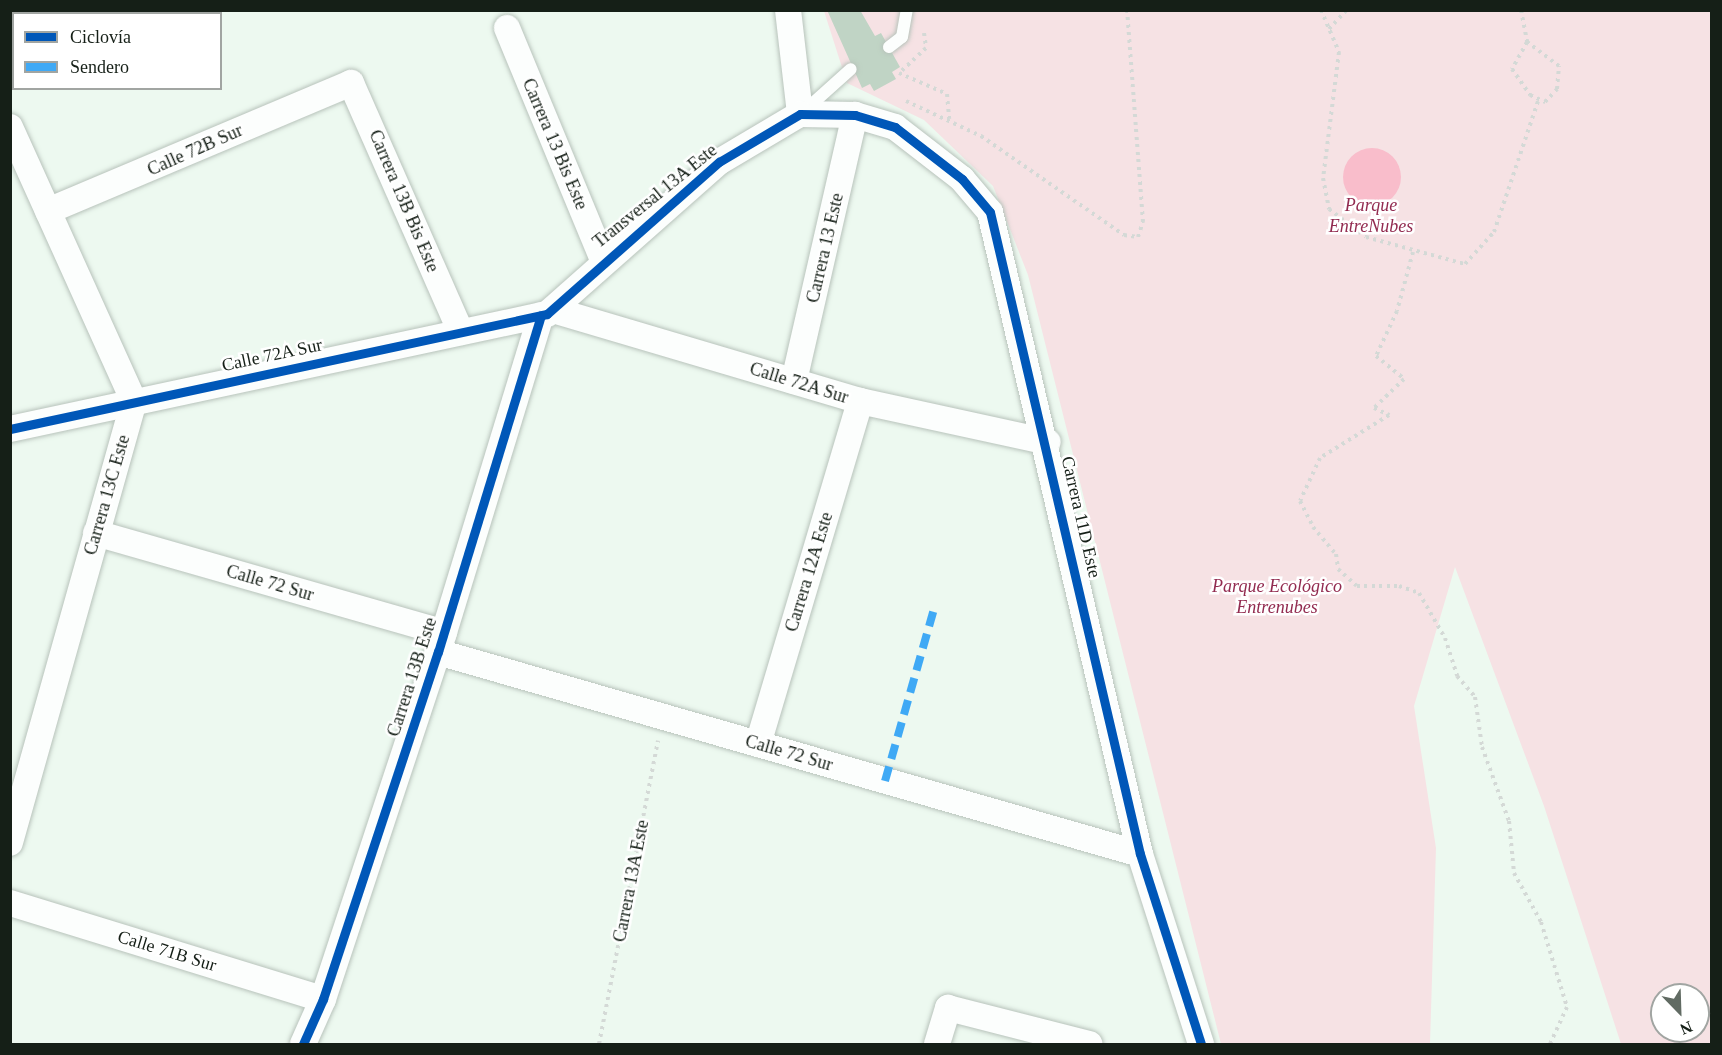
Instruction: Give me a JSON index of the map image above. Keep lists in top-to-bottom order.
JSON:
{
  "streets": {
    "street": [
      "Carrera 13 Bis Este",
      "Calle 72B Sur",
      "Transversal 13A Este",
      "Carrera 13B Bis Este",
      "Carrera 13 Este",
      "Calle 72A Sur",
      "Carrera 13C Este",
      "Carrera 11D Este",
      "Carrera 12A Este",
      "Calle 72 Sur",
      "Carrera 13B Este",
      "Calle 71B Sur"
    ],
    "path": ["Carrera 13A Este"]
  },
  "crossings": [
    ["Carrera 13 Bis Este", "Transversal 13A Este"],
    ["Calle 72B Sur", "Carrera 13B Bis Este"],
    ["Transversal 13A Este", "Calle 72A Sur"],
    ["Transversal 13A Este", "Carrera 11D Este"],
    ["Transversal 13A Este", "Carrera 13B Este"],
    ["Carrera 13B Bis Este", "Calle 72A Sur"],
    ["Carrera 13 Este", "Calle 72A Sur"],
    ["Carrera 13 Este", "Carrera 11D Este"],
    ["Calle 72A Sur", "Carrera 13C Este"],
    ["Calle 72A Sur", "Carrera 11D Este"],
    ["Calle 72A Sur", "Carrera 12A Este"],
    ["Calle 72A Sur", "Carrera 13B Este"],
    ["Carrera 13C Este", "Calle 72 Sur"],
    ["Carrera 11D Este", "Calle 72 Sur"],
    ["Carrera 12A Este", "Calle 72 Sur"],
    ["Calle 72 Sur", "Carrera 13B Este"],
    ["Calle 72 Sur", "Carrera 13A Este"],
    ["Carrera 13B Este", "Calle 71B Sur"]
  ],
  "parks": ["Parque EntreNubes", "Parque Ecológico Entrenubes"],
  "legend": ["Ciclovía", "Sendero"],
  "north": "bottom right"
}
